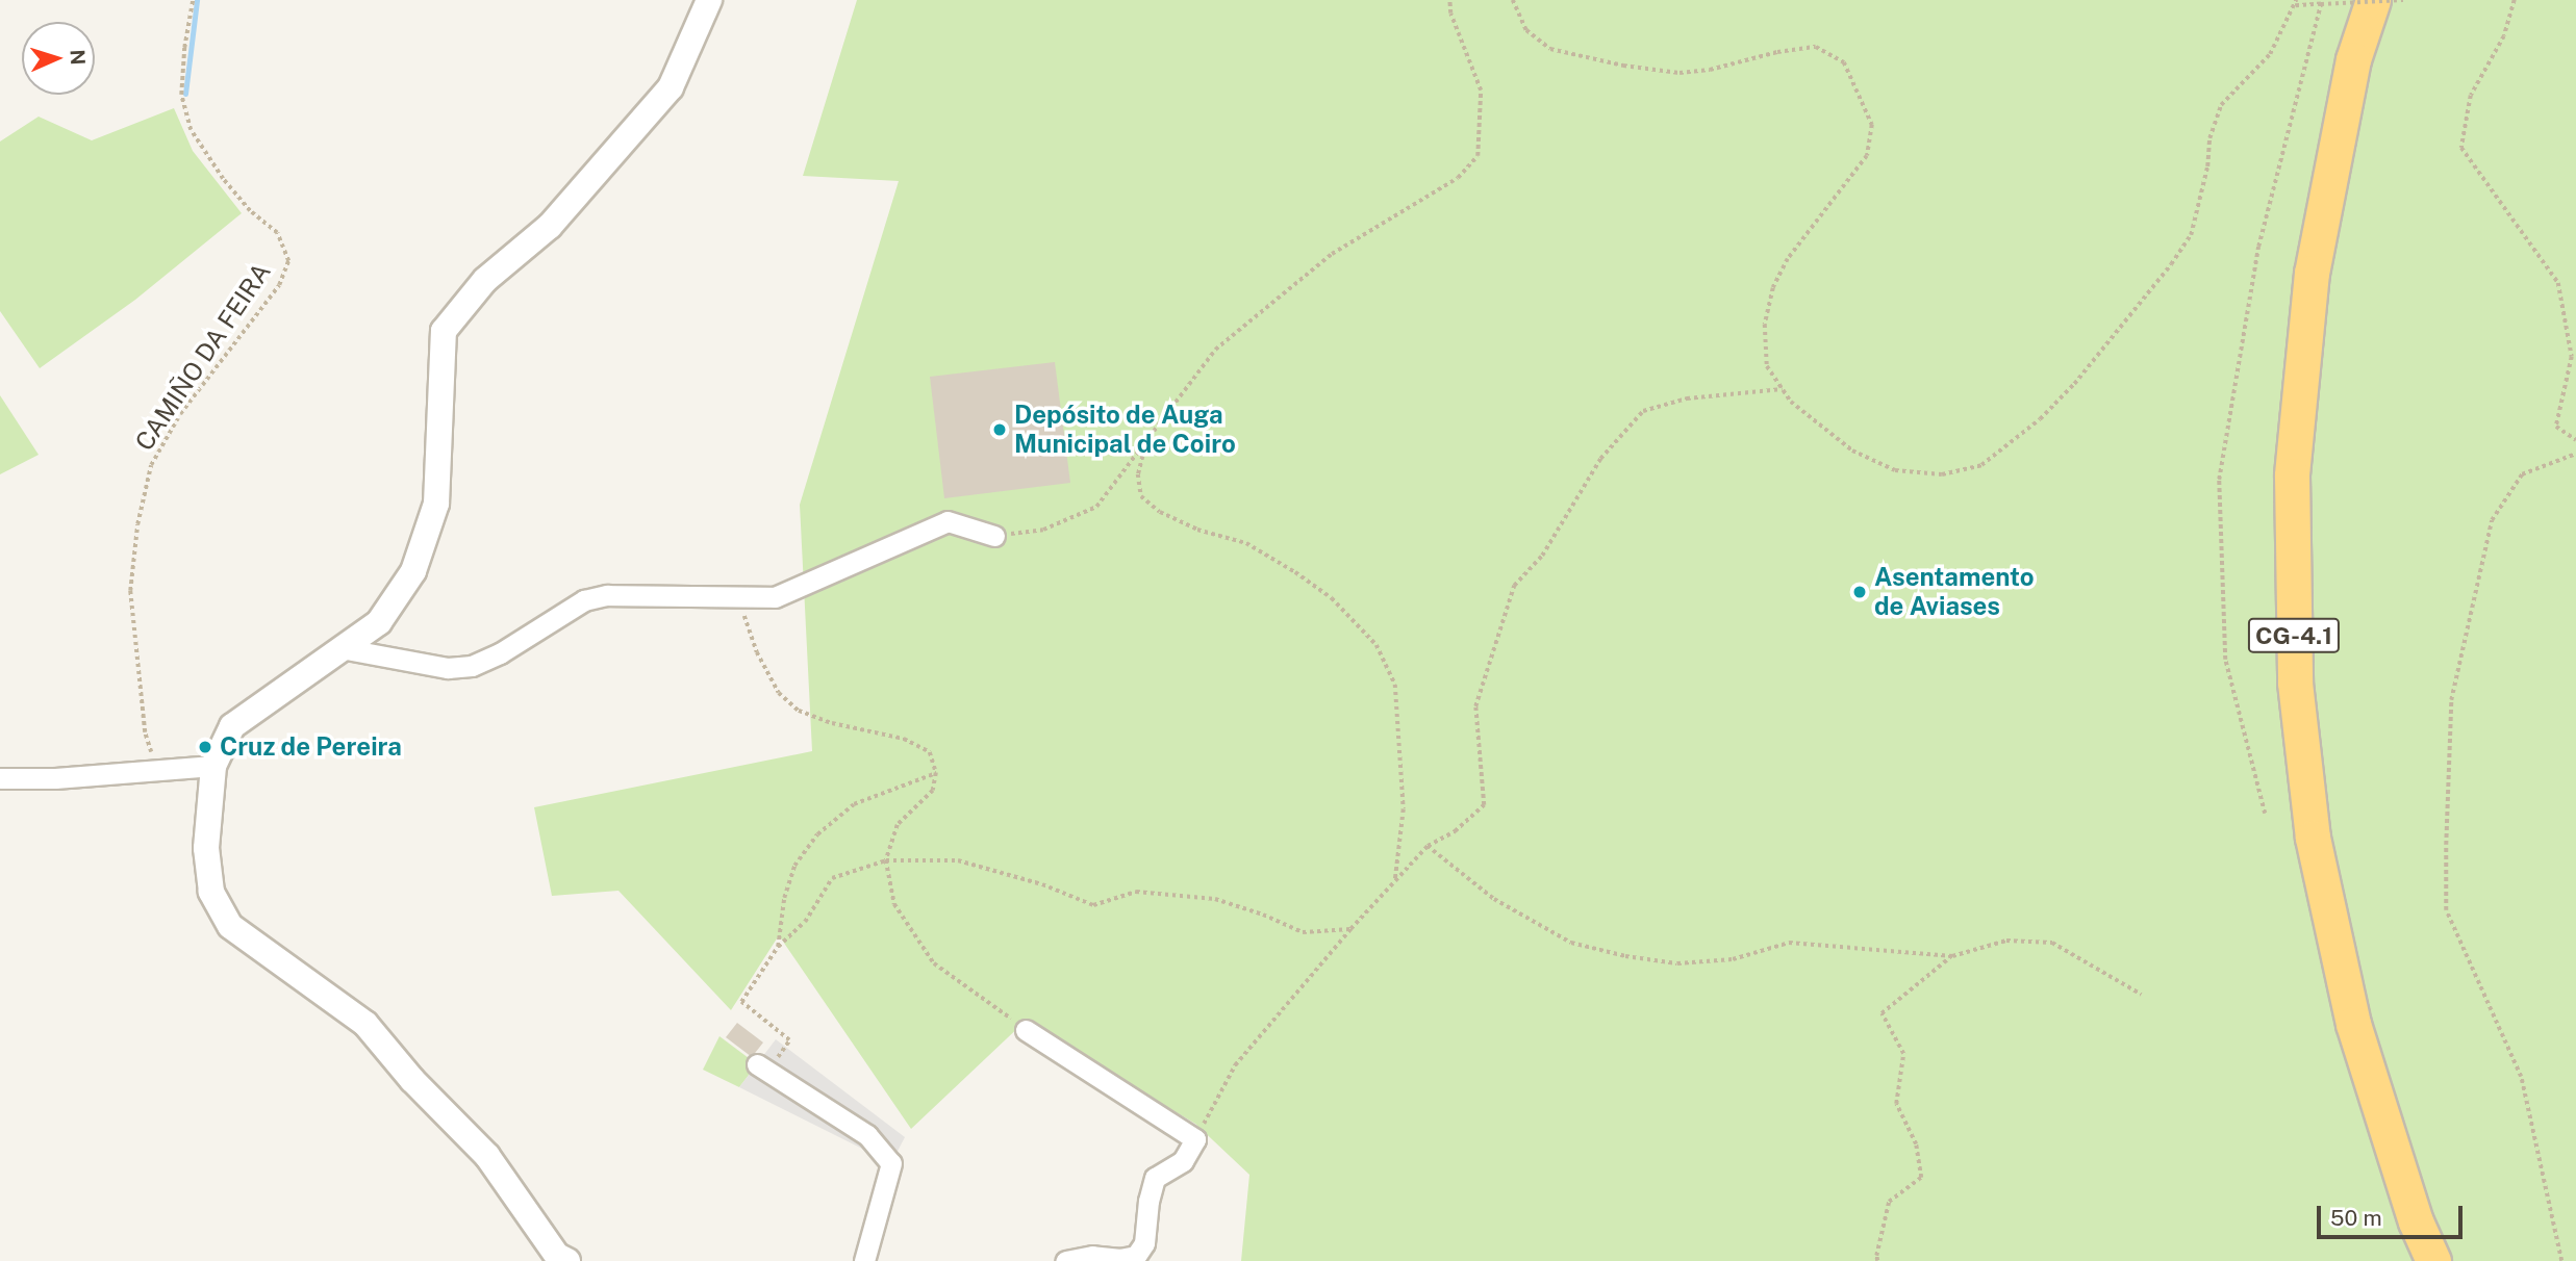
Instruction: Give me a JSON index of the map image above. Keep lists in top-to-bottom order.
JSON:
{
  "streets": {
    "highway": ["CG-4.1"],
    "path": ["CAMIÑO DA FEIRA"]
  },
  "places": ["Depósito de Auga Municipal de Coiro", "Asentamento de Aviases", "Cruz de Pereira"],
  "scale_bar": "50 m",
  "north": "right"
}
